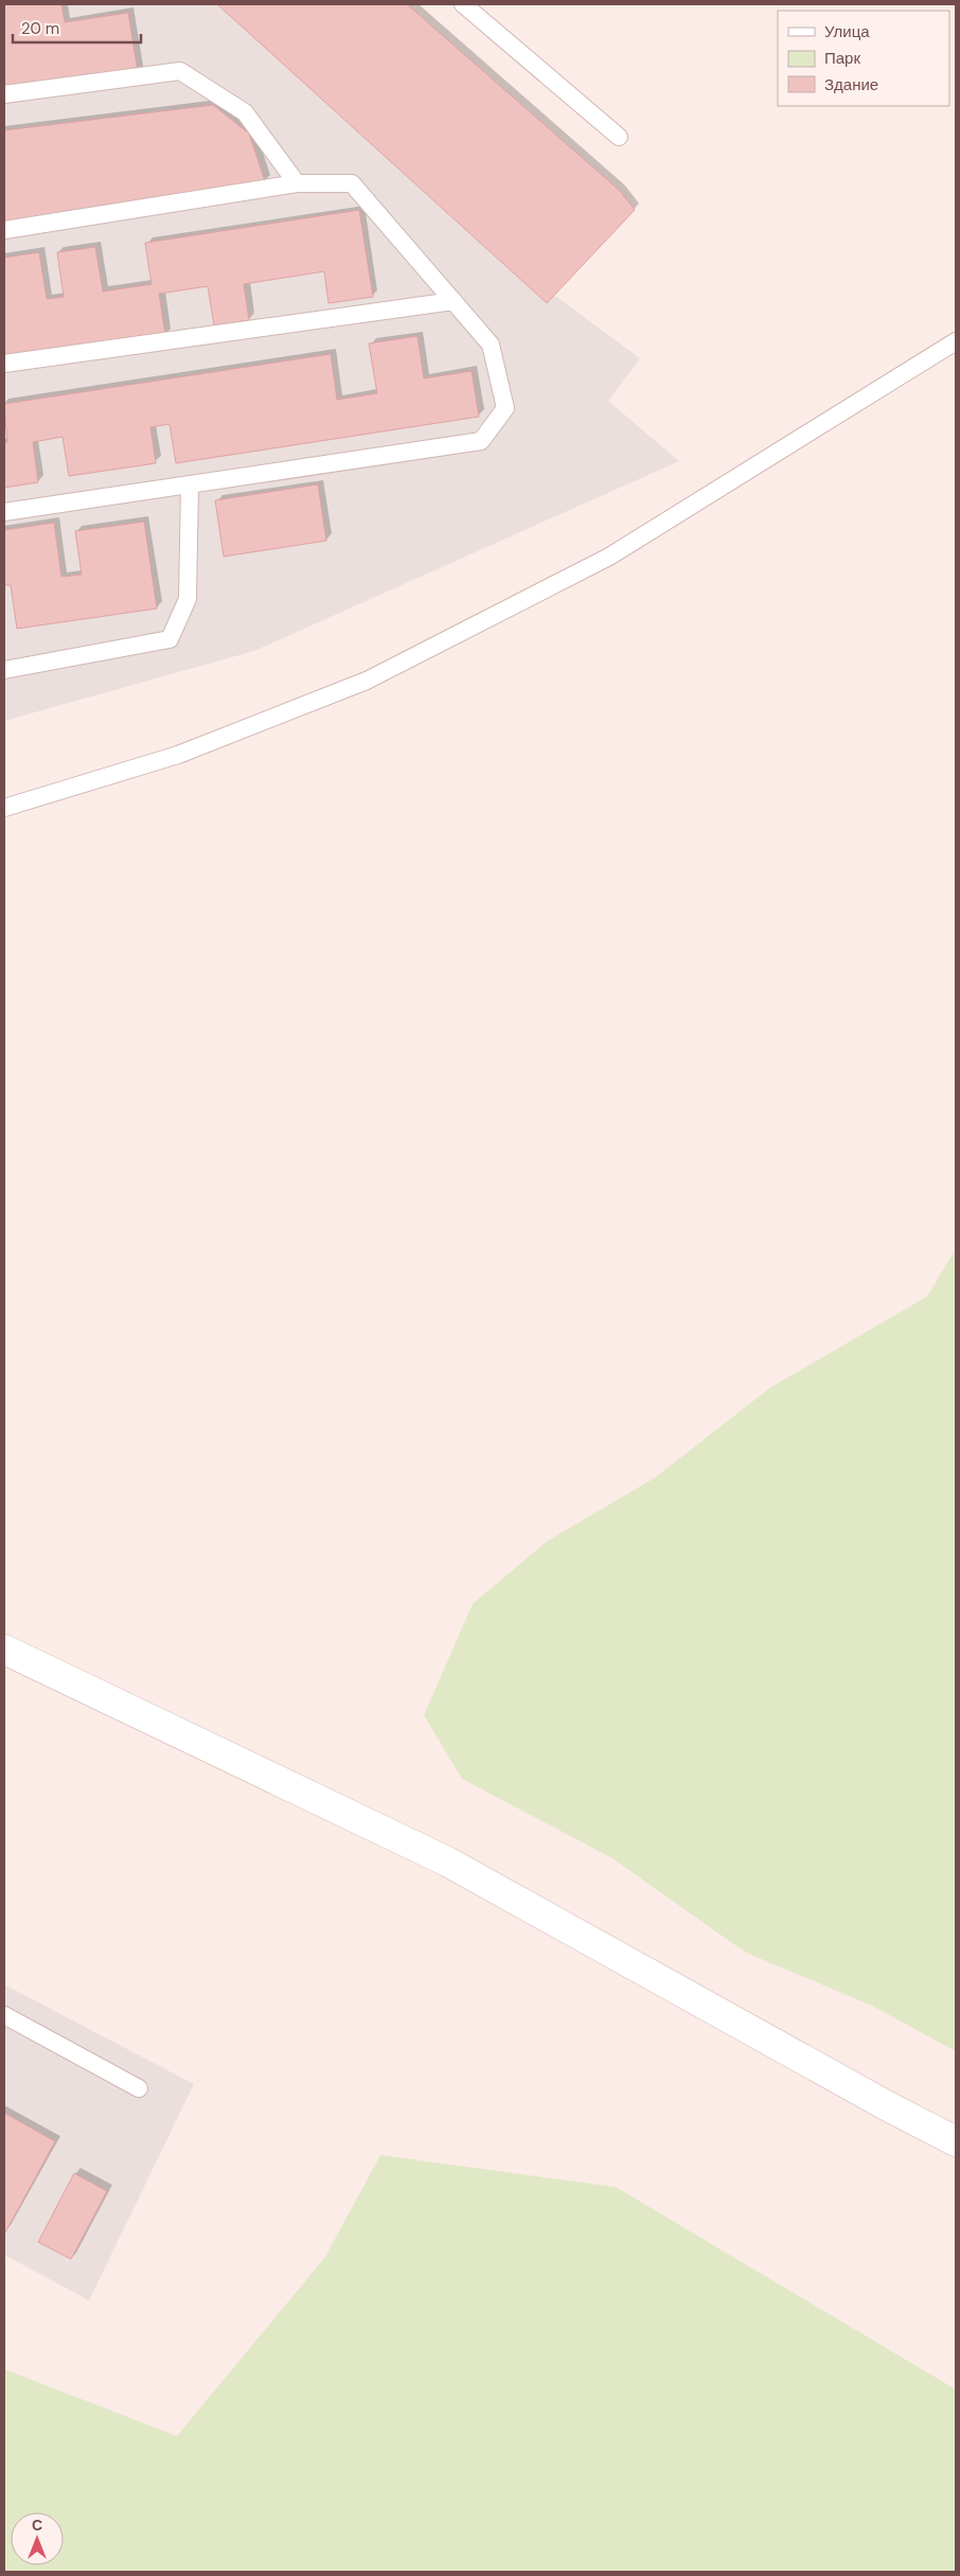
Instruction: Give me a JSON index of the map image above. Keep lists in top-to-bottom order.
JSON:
{
  "legend": ["Улица", "Парк", "Здание"],
  "scale_bar": "20 m",
  "north": "top"
}
